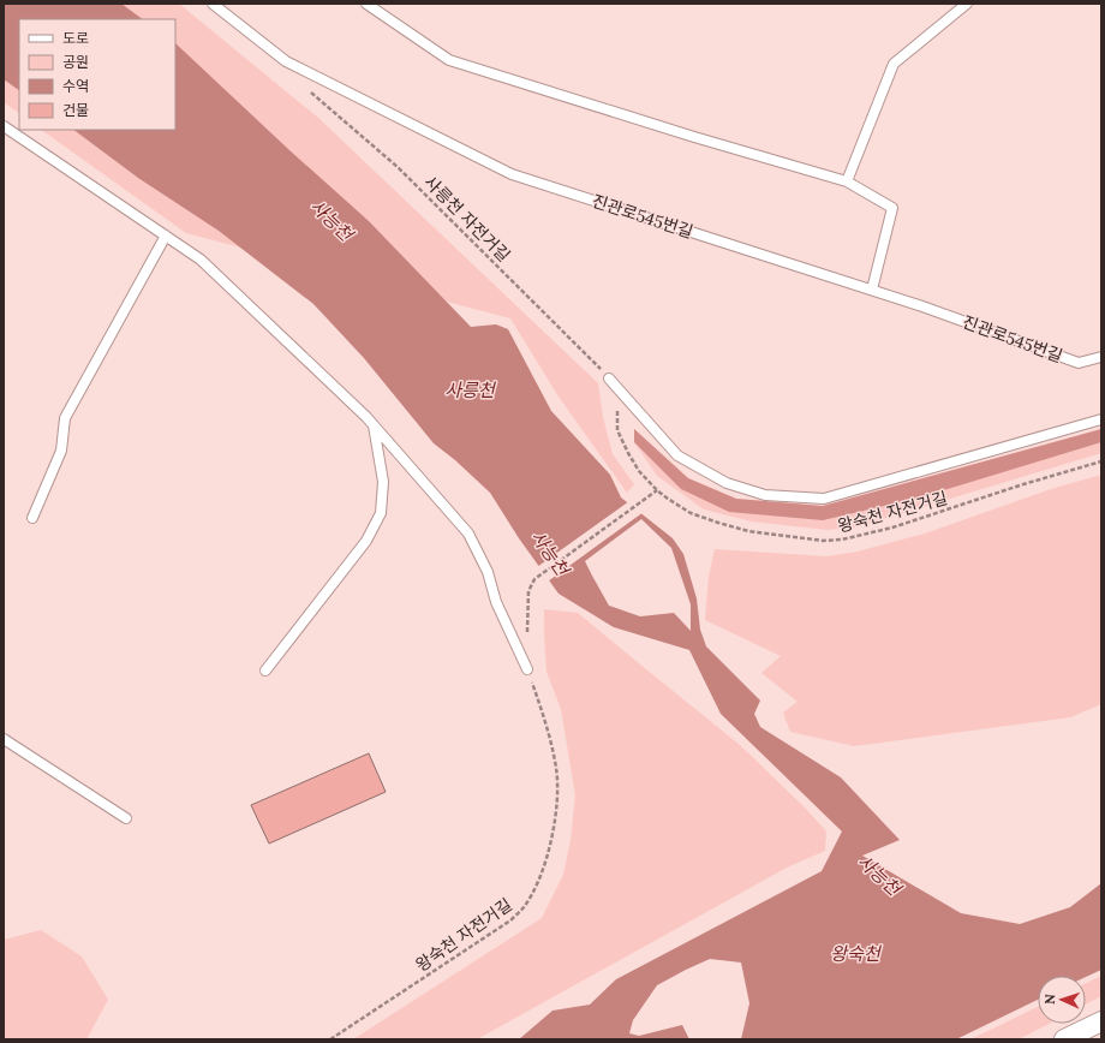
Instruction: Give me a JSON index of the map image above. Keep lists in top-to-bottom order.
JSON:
{
  "streets": {
    "lane": ["진관로545번길"],
    "path": ["사릉천 자전거길", "왕숙천 자전거길"]
  },
  "crossings": [
    ["사릉천 자전거길", "왕숙천 자전거길"]
  ],
  "water": ["사능천", "사릉천", "왕숙천"],
  "legend": [
    "도로",
    "공원",
    "수역",
    "건물"
  ],
  "north": "left"
}
